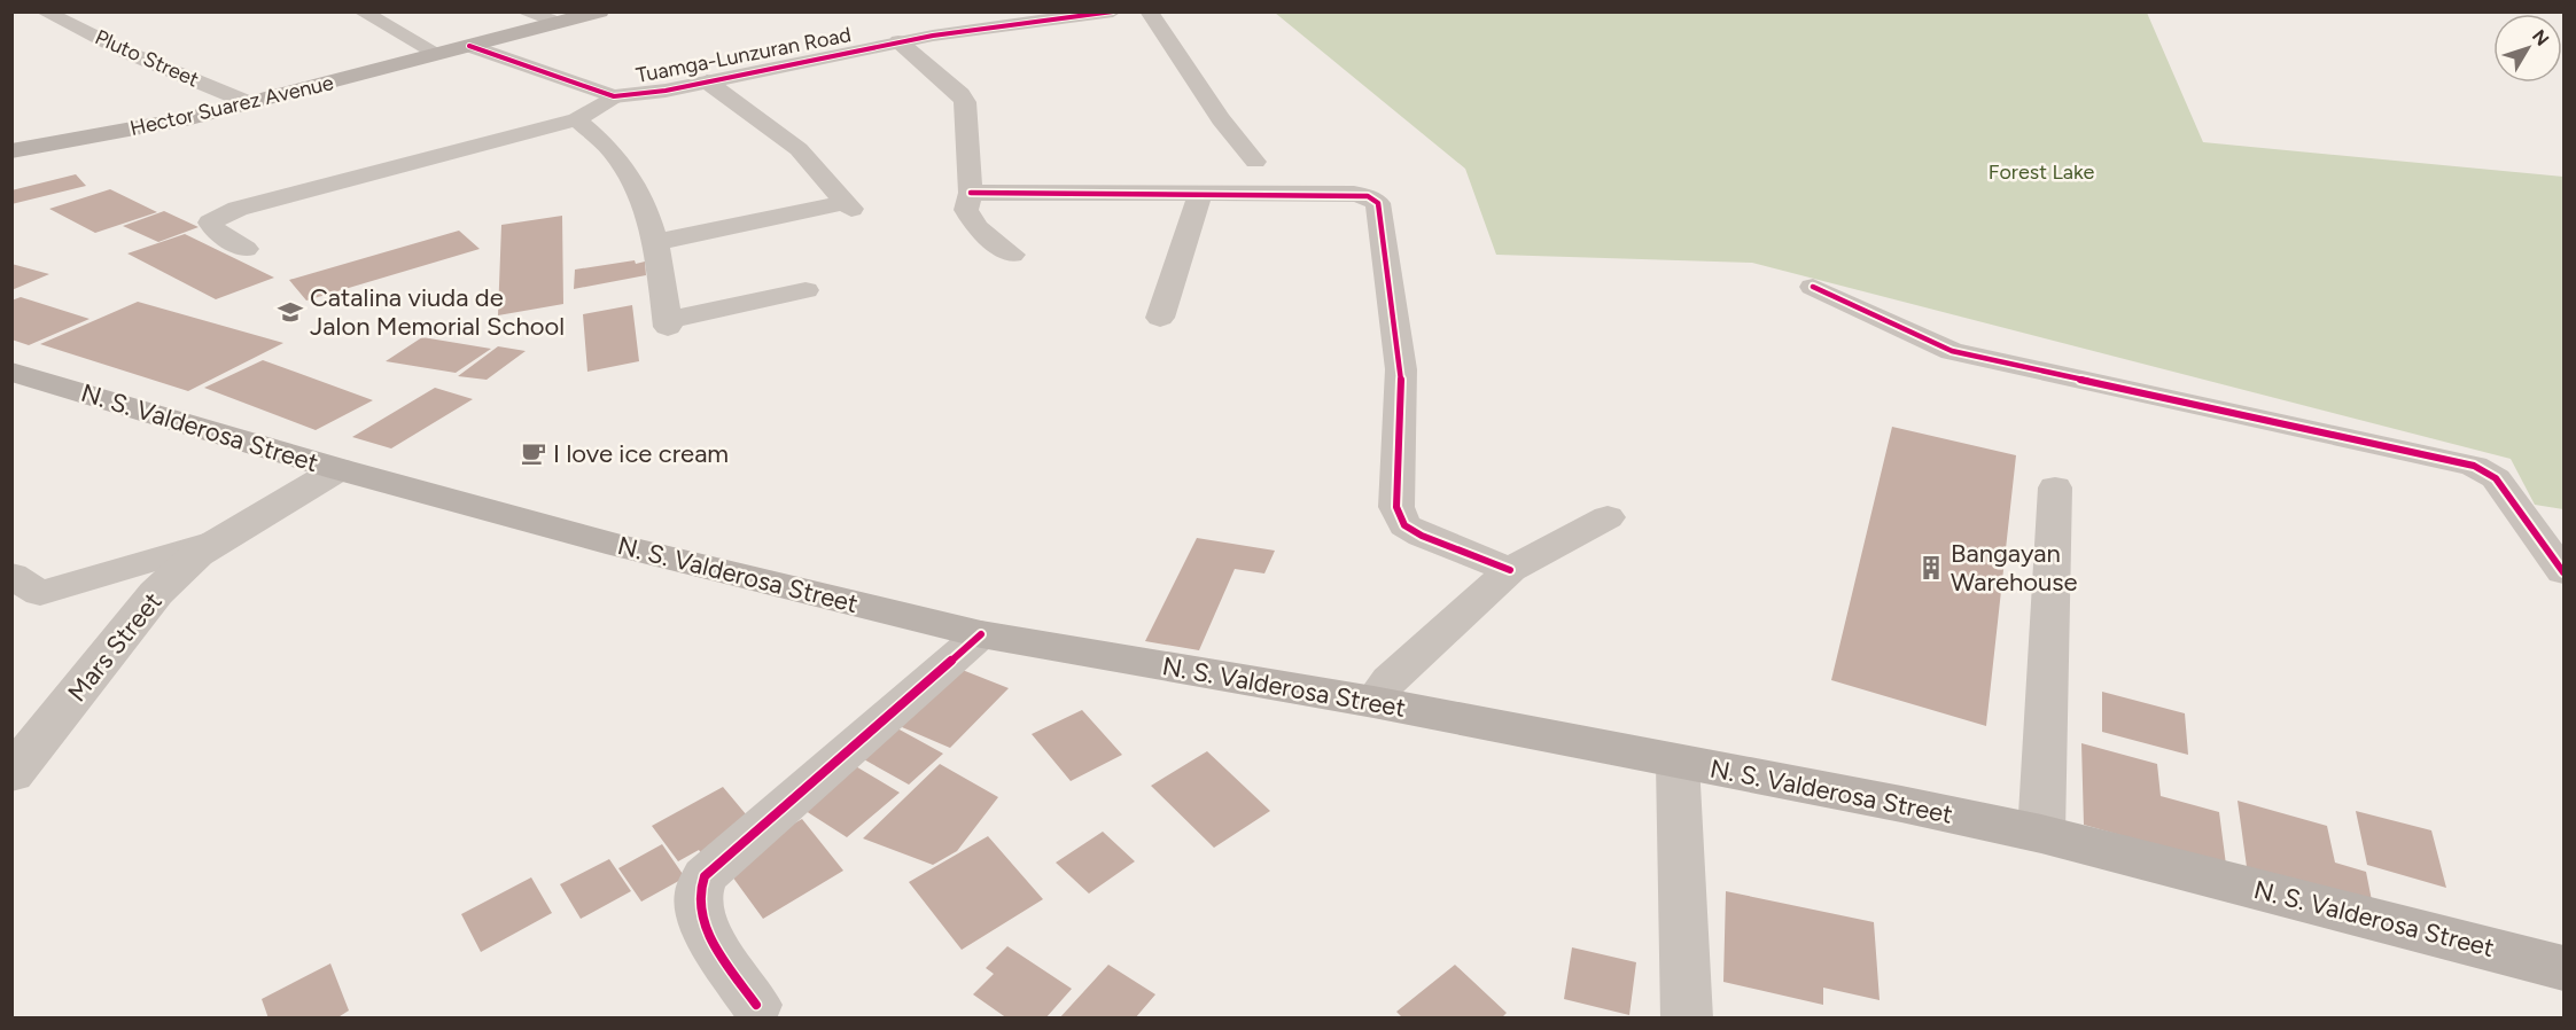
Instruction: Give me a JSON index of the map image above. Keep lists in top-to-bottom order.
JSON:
{
  "streets": {
    "main road": ["Hector Suarez Avenue", "N. S. Valderosa Street"],
    "street": ["Tuamga-Lunzuran Road", "Pluto Street", "Mars Street"]
  },
  "crossings": [
    ["Tuamga-Lunzuran Road", "Hector Suarez Avenue"],
    ["Pluto Street", "Hector Suarez Avenue"],
    ["N. S. Valderosa Street", "Mars Street"]
  ],
  "parks": ["Forest Lake"],
  "places": {
    "school or university": ["Catalina viuda de Jalon Memorial School"],
    "cafe": ["I love ice cream"],
    "building": ["Bangayan Warehouse"]
  },
  "north": "top right"
}
